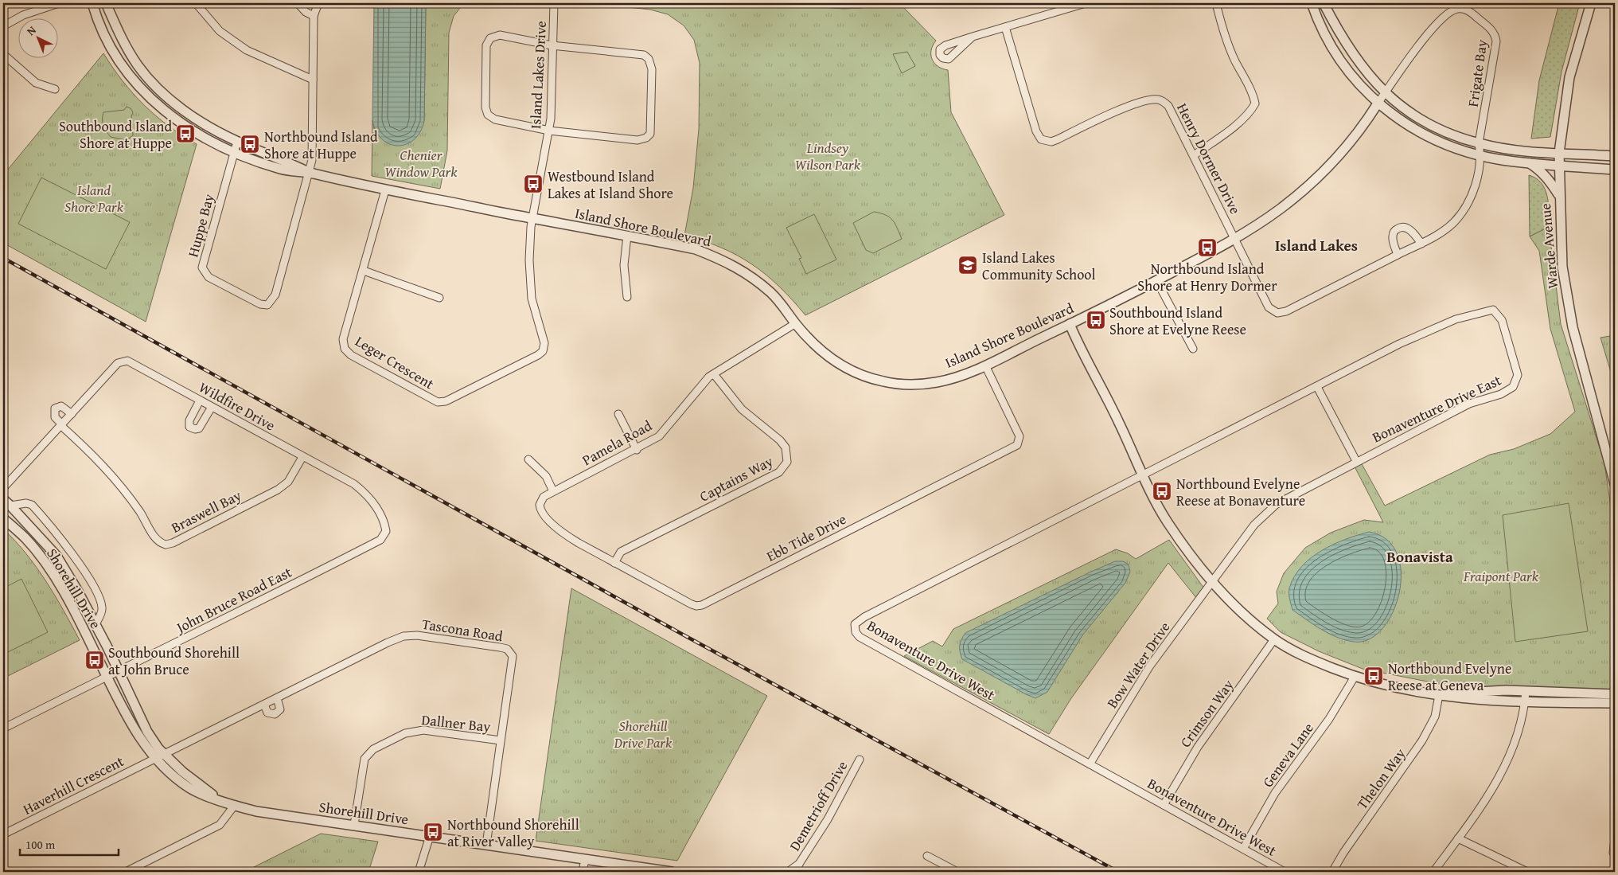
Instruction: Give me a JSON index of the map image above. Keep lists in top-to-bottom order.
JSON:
{
  "streets": {
    "street": [
      "Frigate Bay",
      "Island Lakes Drive",
      "Henry Dormer Drive",
      "Huppe Bay",
      "Island Shore Boulevard",
      "Warde Avenue",
      "Leger Crescent",
      "Wildfire Drive",
      "Bonaventure Drive East",
      "Pamela Road",
      "Captains Way",
      "Braswell Bay",
      "Ebb Tide Drive",
      "Shorehill Drive",
      "John Bruce Road East",
      "Tascona Road",
      "Bonaventure Drive West",
      "Bow Water Drive",
      "Crimson Way",
      "Dallner Bay",
      "Geneva Lane",
      "Thelon Way",
      "Haverhill Crescent",
      "Demetrioff Drive"
    ]
  },
  "crossings": [
    ["Frigate Bay", "Island Shore Boulevard"],
    ["Island Lakes Drive", "Island Shore Boulevard"],
    ["Island Lakes Drive", "Leger Crescent"],
    ["Henry Dormer Drive", "Island Shore Boulevard"],
    ["Huppe Bay", "Island Shore Boulevard"],
    ["Island Shore Boulevard", "Leger Crescent"],
    ["Island Shore Boulevard", "Pamela Road"],
    ["Island Shore Boulevard", "Ebb Tide Drive"],
    ["Wildfire Drive", "Braswell Bay"],
    ["Wildfire Drive", "John Bruce Road East"],
    ["Bonaventure Drive East", "Bonaventure Drive West"],
    ["Bonaventure Drive East", "Bow Water Drive"],
    ["Pamela Road", "Captains Way"],
    ["Pamela Road", "Ebb Tide Drive"],
    ["Captains Way", "Ebb Tide Drive"],
    ["Shorehill Drive", "John Bruce Road East"],
    ["Shorehill Drive", "Tascona Road"],
    ["Shorehill Drive", "Dallner Bay"],
    ["Shorehill Drive", "Haverhill Crescent"],
    ["Tascona Road", "Dallner Bay"],
    ["Tascona Road", "Haverhill Crescent"],
    ["Bonaventure Drive West", "Bow Water Drive"],
    ["Bonaventure Drive West", "Crimson Way"],
    ["Bonaventure Drive West", "Geneva Lane"]
  ],
  "districts": ["Island Lakes", "Bonavista"],
  "parks": [
    "Lindsey Wilson Park",
    "Chenier Window Park",
    "Island Shore Park",
    "Fraipont Park",
    "Shorehill Drive Park"
  ],
  "places": {
    "bus stop": [
      "Southbound Island Shore at Huppe",
      "Northbound Island Shore at Huppe",
      "Westbound Island Lakes at Island Shore",
      "Northbound Island Shore at Henry Dormer",
      "Southbound Island Shore at Evelyne Reese",
      "Northbound Evelyne Reese at Bonaventure",
      "Southbound Shorehill at John Bruce",
      "Northbound Evelyne Reese at Geneva",
      "Northbound Shorehill at River Valley"
    ],
    "school or university": ["Island Lakes Community School"]
  },
  "scale_bar": "100 m",
  "north": "top left"
}
